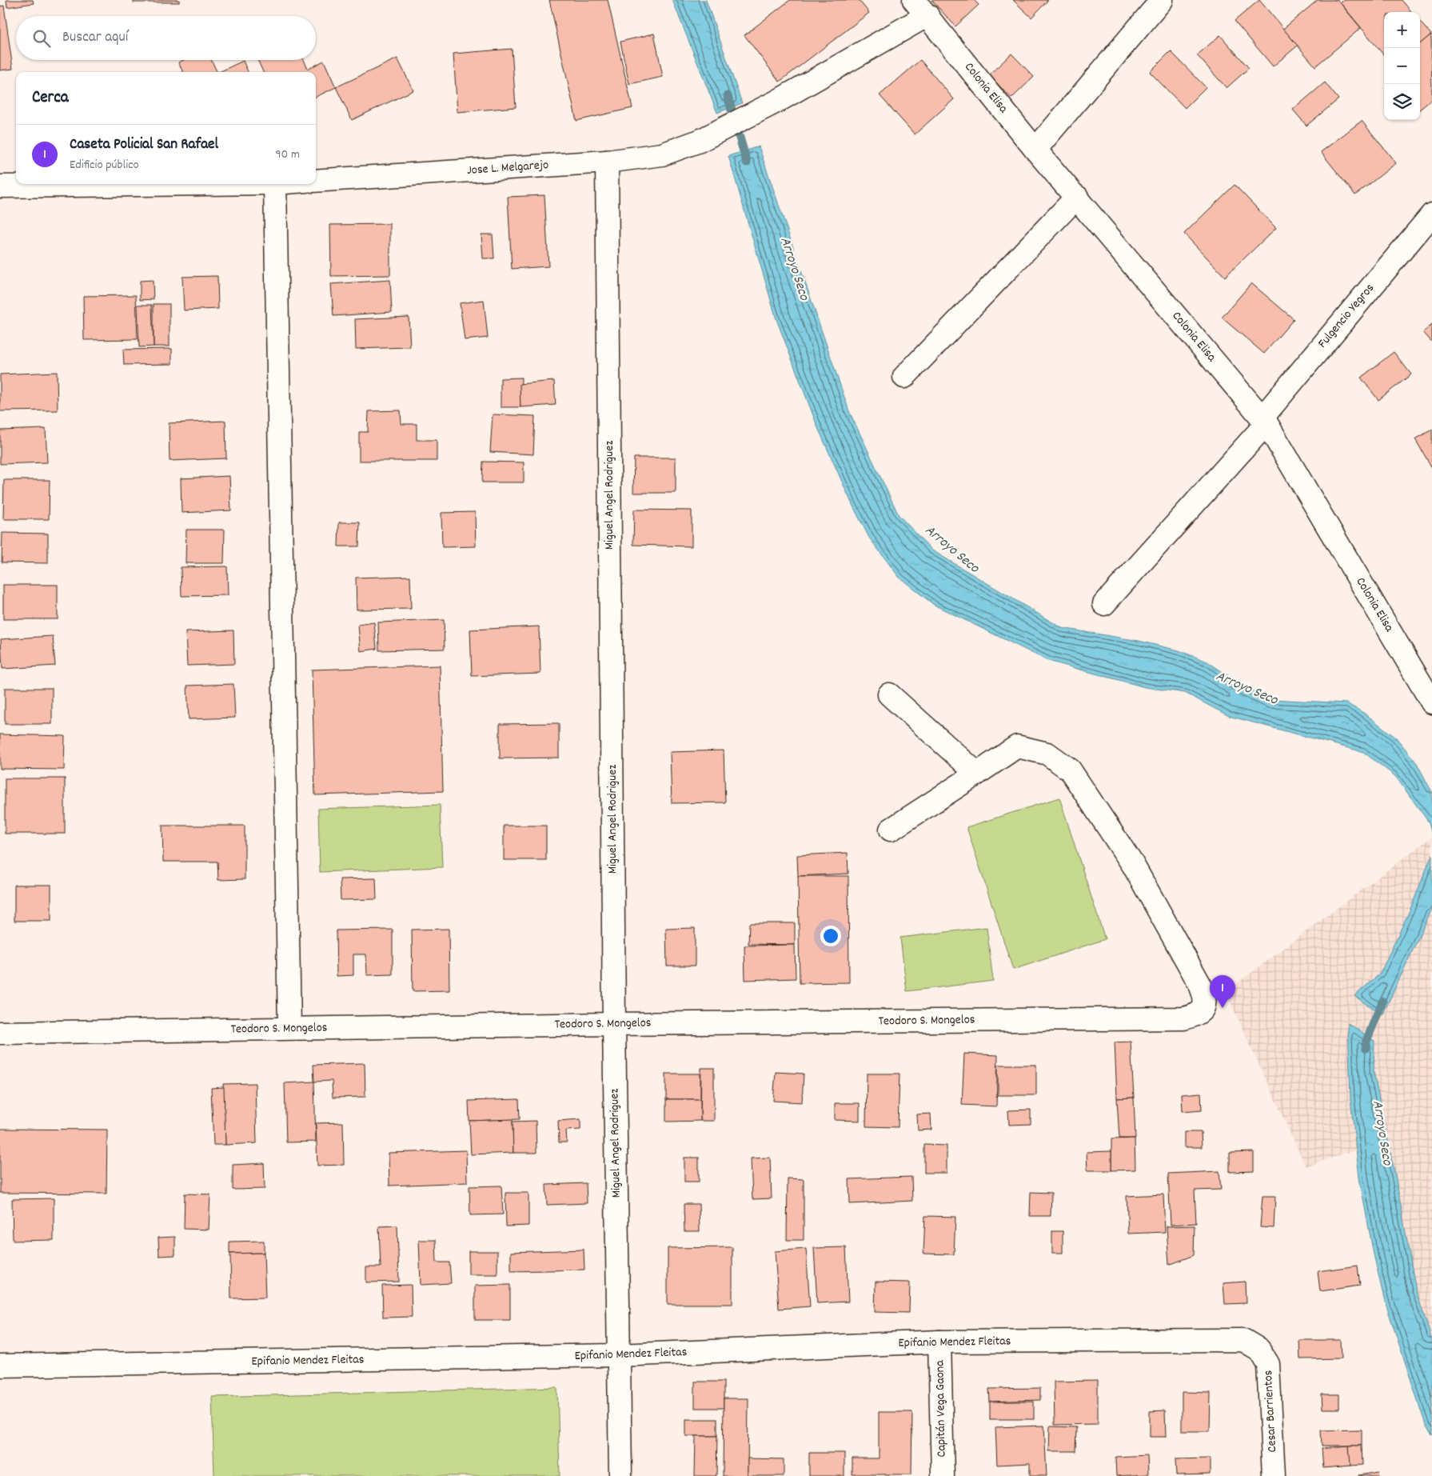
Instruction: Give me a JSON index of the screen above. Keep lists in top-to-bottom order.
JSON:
{
  "streets": {
    "street": [
      "Colonia Elisa",
      "Jose L. Melgarejo",
      "Fulgencio Yegros",
      "Miguel Angel Rodriguez",
      "Teodoro S. Mongelos",
      "Epifanio Mendez Fleitas",
      "Capitán Vega Gaona",
      "Cesar Barrientos"
    ]
  },
  "crossings": [
    ["Colonia Elisa", "Jose L. Melgarejo"],
    ["Colonia Elisa", "Fulgencio Yegros"],
    ["Jose L. Melgarejo", "Miguel Angel Rodriguez"],
    ["Miguel Angel Rodriguez", "Teodoro S. Mongelos"],
    ["Miguel Angel Rodriguez", "Epifanio Mendez Fleitas"],
    ["Epifanio Mendez Fleitas", "Capitán Vega Gaona"],
    ["Epifanio Mendez Fleitas", "Cesar Barrientos"]
  ],
  "water": ["Arroyo Seco"],
  "page": {
    "map_buttons": ["+", "−"],
    "search": "Buscar aquí",
    "heading": "Cerca",
    "list": [
      {
        "mark": "1",
        "name": "Caseta Policial San Rafael",
        "note": "Edificio público",
        "value": "90 m"
      }
    ],
    "pins": "1"
  }
}
